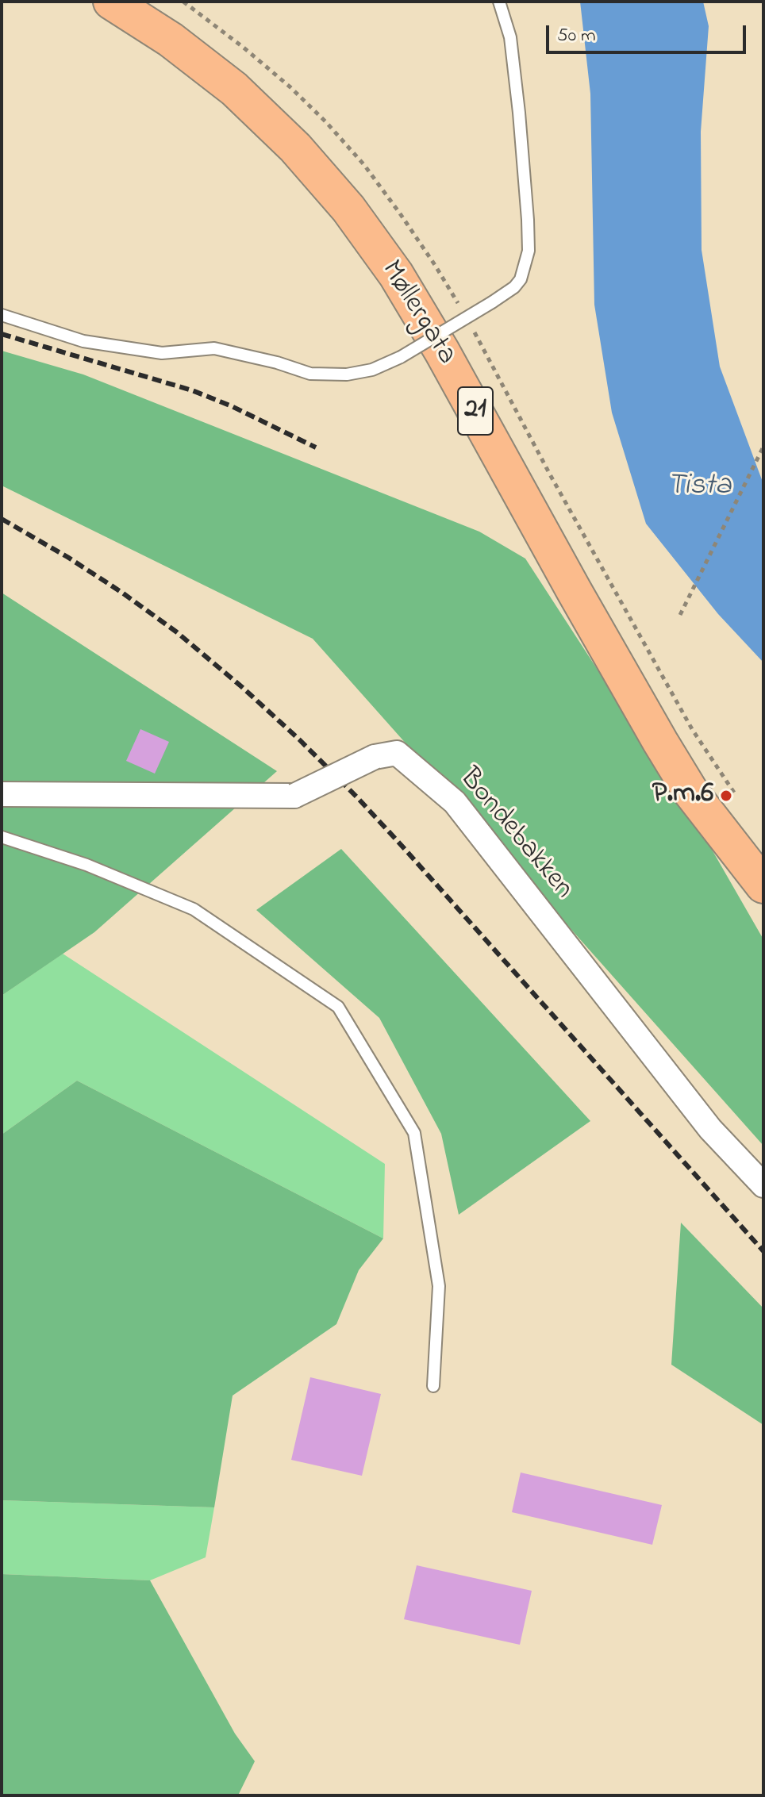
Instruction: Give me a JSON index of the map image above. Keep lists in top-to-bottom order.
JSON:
{
  "streets": {
    "main road": ["Møllergata", "21"],
    "street": ["Bondebakken"]
  },
  "water": ["Tista"],
  "places": ["P.m.6"],
  "scale_bar": "50 m"
}
